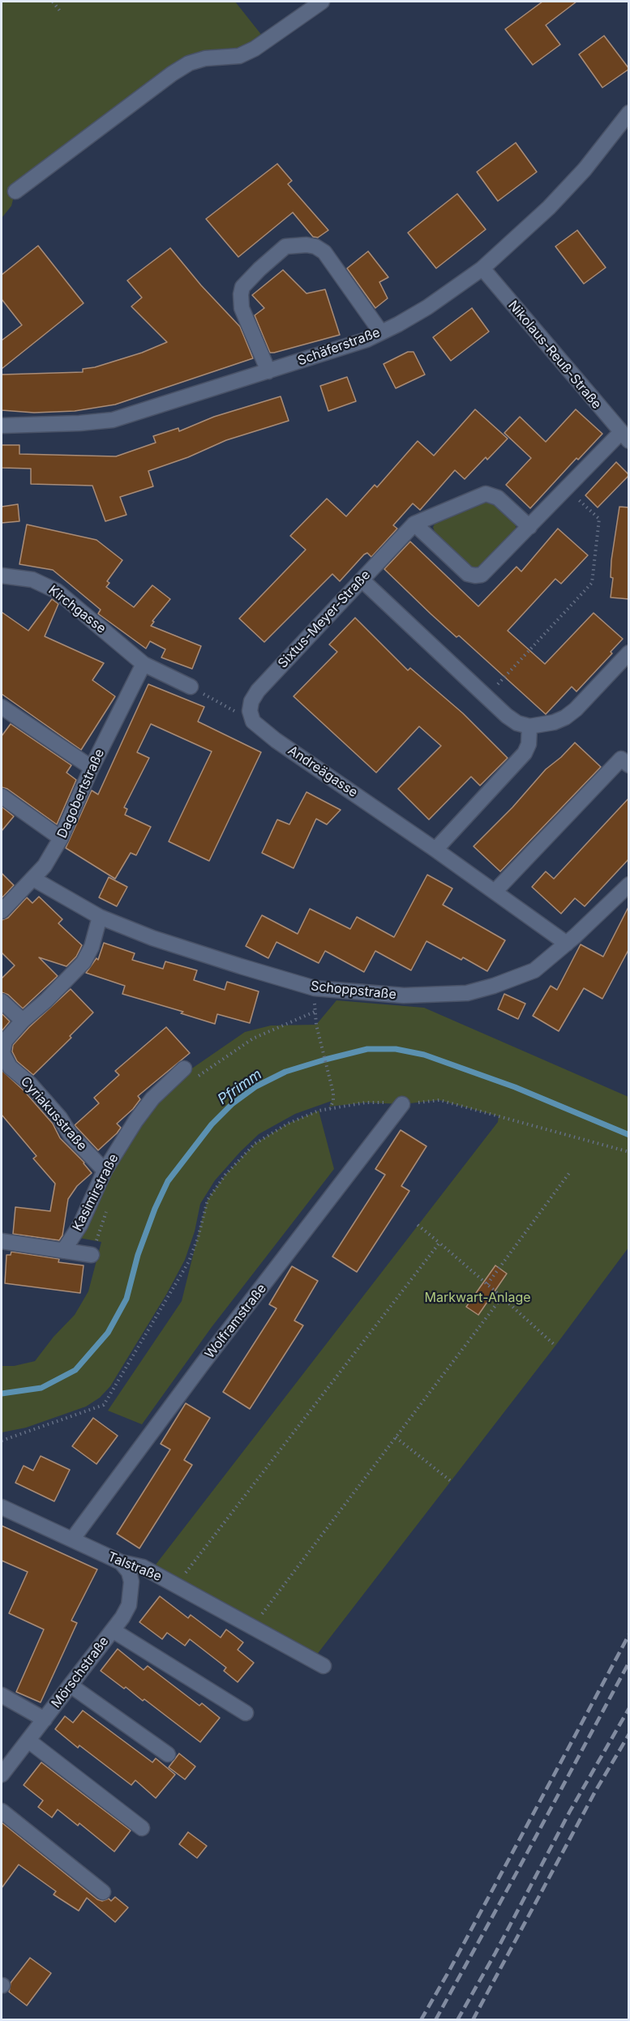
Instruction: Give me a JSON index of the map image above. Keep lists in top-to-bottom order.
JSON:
{
  "streets": {
    "street": [
      "Schäferstraße",
      "Nikolaus-Reuß-Straße",
      "Kirchgasse",
      "Sixtus-Meyer-Straße",
      "Andreägasse",
      "Dagobertstraße",
      "Schoppstraße",
      "Cyriakusstraße",
      "Kasimirstraße",
      "Wolframstraße",
      "Talstraße",
      "Mörschstraße"
    ]
  },
  "crossings": [
    ["Schäferstraße", "Nikolaus-Reuß-Straße"],
    ["Kirchgasse", "Dagobertstraße"],
    ["Sixtus-Meyer-Straße", "Andreägasse"],
    ["Andreägasse", "Schoppstraße"],
    ["Dagobertstraße", "Schoppstraße"],
    ["Schoppstraße", "Cyriakusstraße"],
    ["Cyriakusstraße", "Kasimirstraße"],
    ["Wolframstraße", "Talstraße"],
    ["Talstraße", "Mörschstraße"]
  ],
  "water": ["Pfrimm"],
  "parks": ["Markwart-Anlage"]
}
